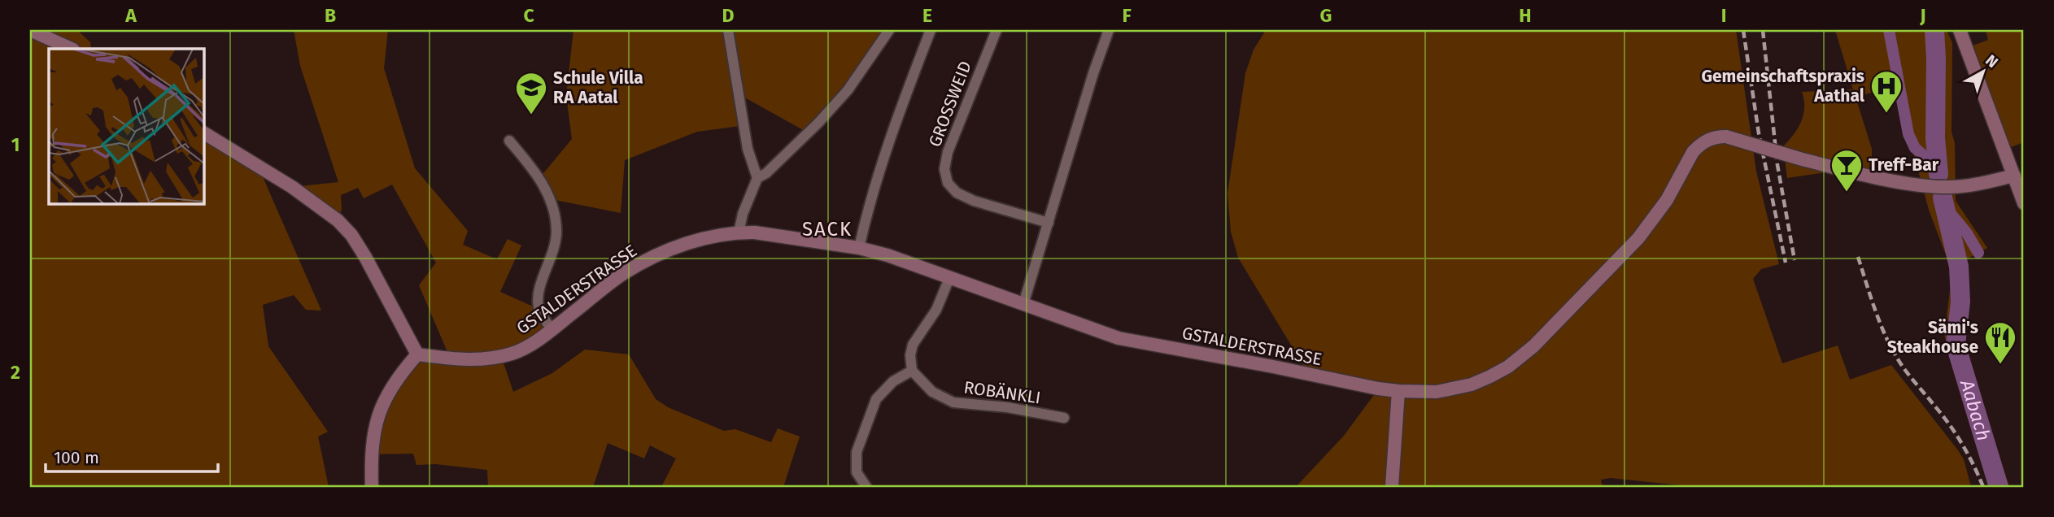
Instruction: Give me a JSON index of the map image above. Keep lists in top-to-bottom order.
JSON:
{
  "streets": {
    "street": ["GROSSWEID", "GSTALDERSTRASSE", "ROBÄNKLI"]
  },
  "districts": ["SACK"],
  "water": ["Aabach"],
  "places": {
    "hospital": ["Gemeinschaftspraxis Aathal"],
    "school or university": ["Schule Villa RA Aatal"],
    "bar": ["Treff-Bar"],
    "restaurant": ["Sämi's Steakhouse"]
  },
  "scale_bar": "100 m",
  "north": "top right",
  "grid": {
    "columns": [
      "A",
      "B",
      "C",
      "D",
      "E",
      "F",
      "G",
      "H",
      "I",
      "J"
    ],
    "rows": ["1", "2"]
  }
}
